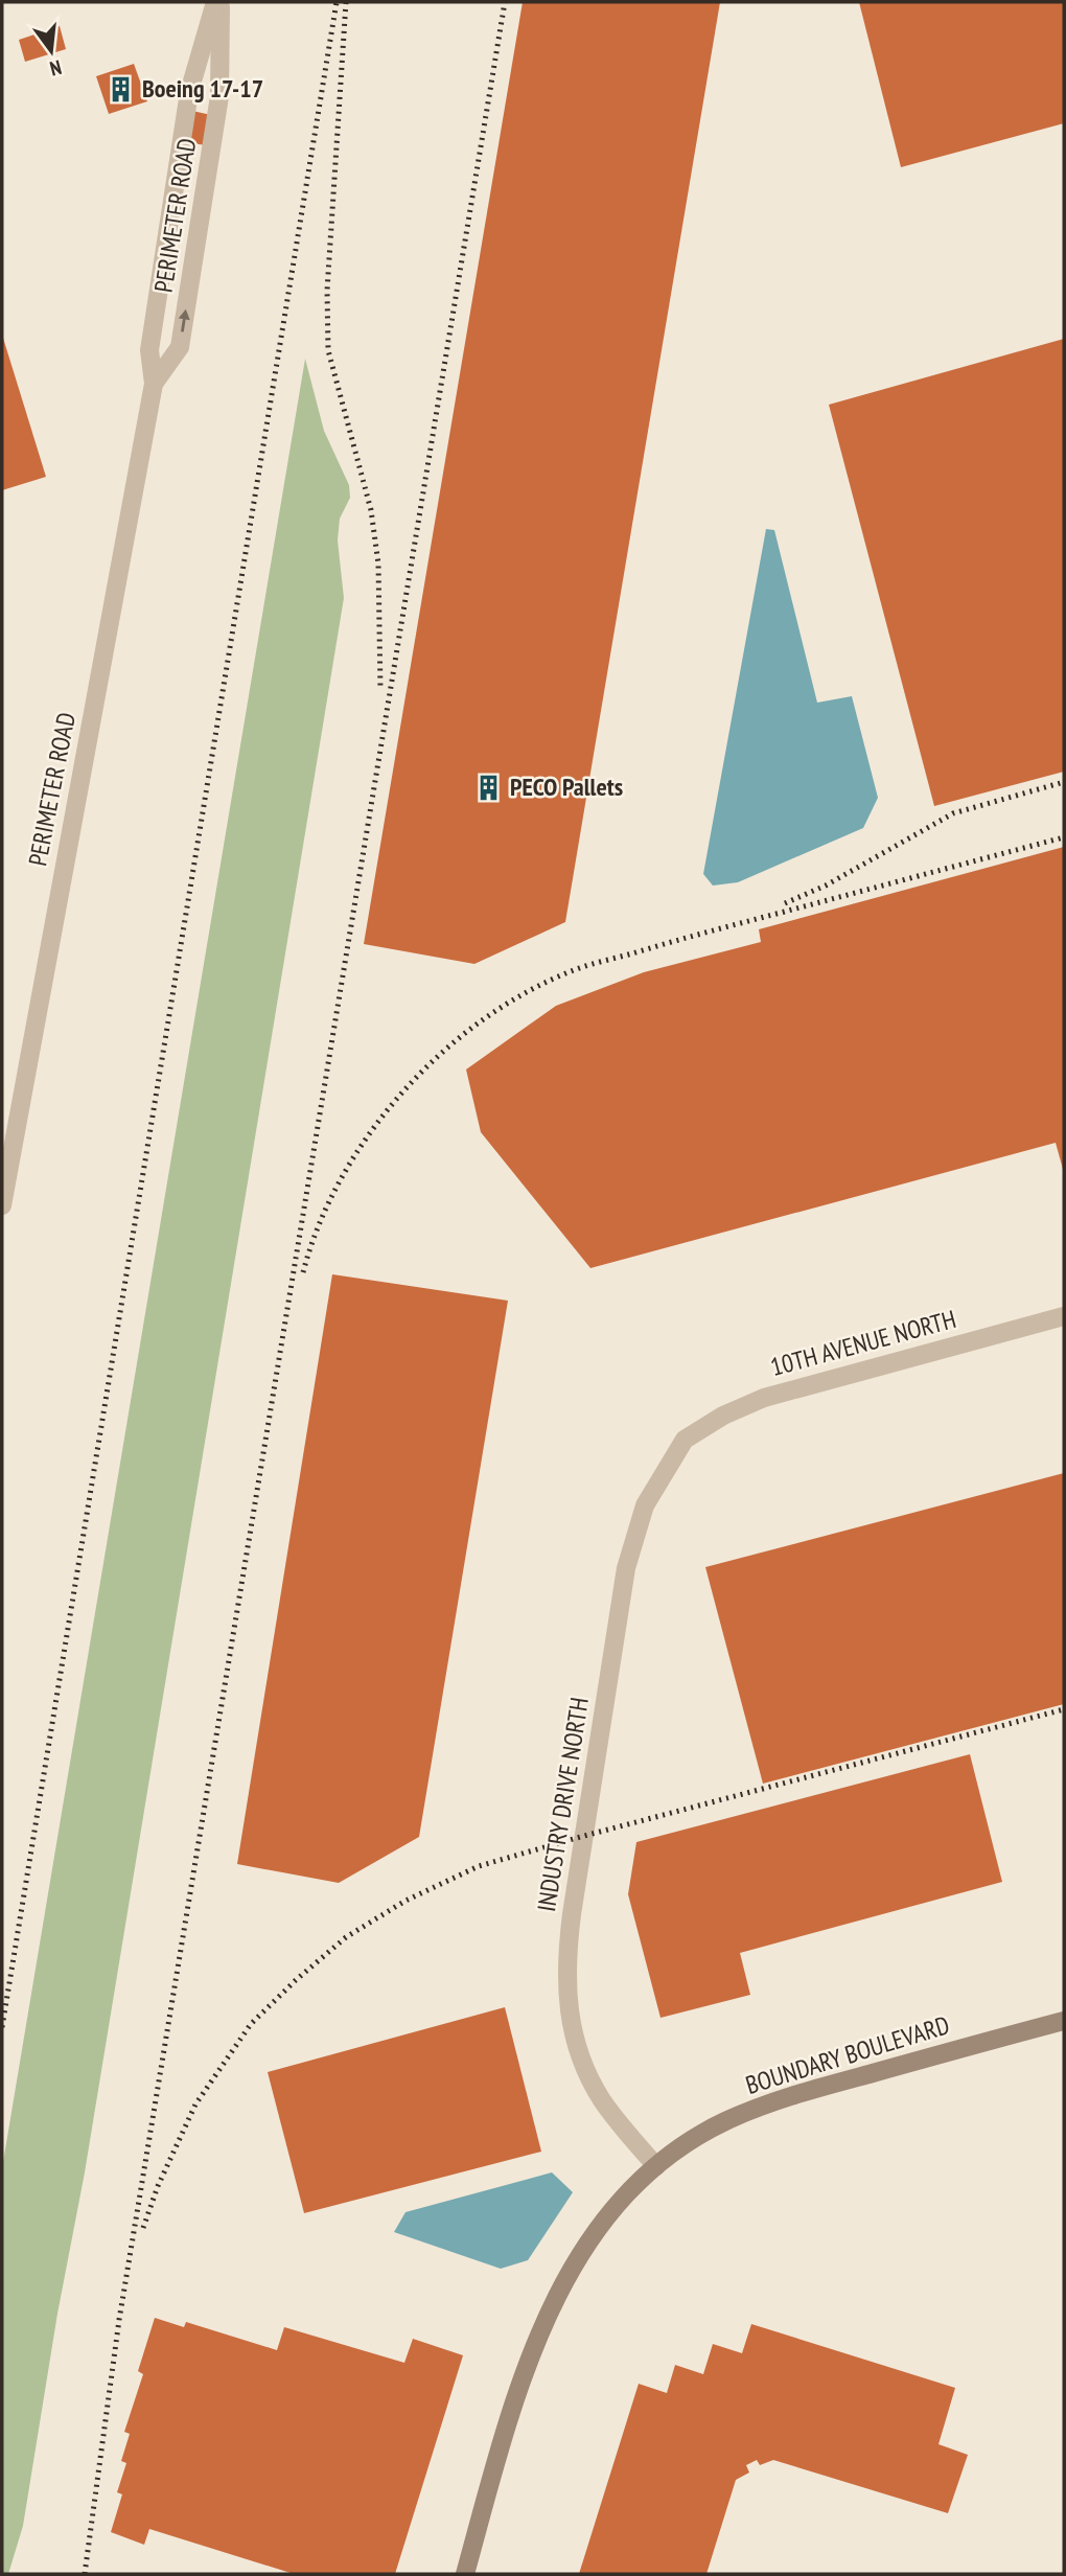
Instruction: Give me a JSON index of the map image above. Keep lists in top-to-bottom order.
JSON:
{
  "streets": {
    "street": [
      "PERIMETER ROAD",
      "10TH AVENUE NORTH",
      "INDUSTRY DRIVE NORTH",
      "BOUNDARY BOULEVARD"
    ]
  },
  "crossings": [
    ["10TH AVENUE NORTH", "INDUSTRY DRIVE NORTH"],
    ["INDUSTRY DRIVE NORTH", "BOUNDARY BOULEVARD"]
  ],
  "places": {
    "building": ["Boeing 17-17", "PECO Pallets"]
  },
  "north": "bottom"
}
